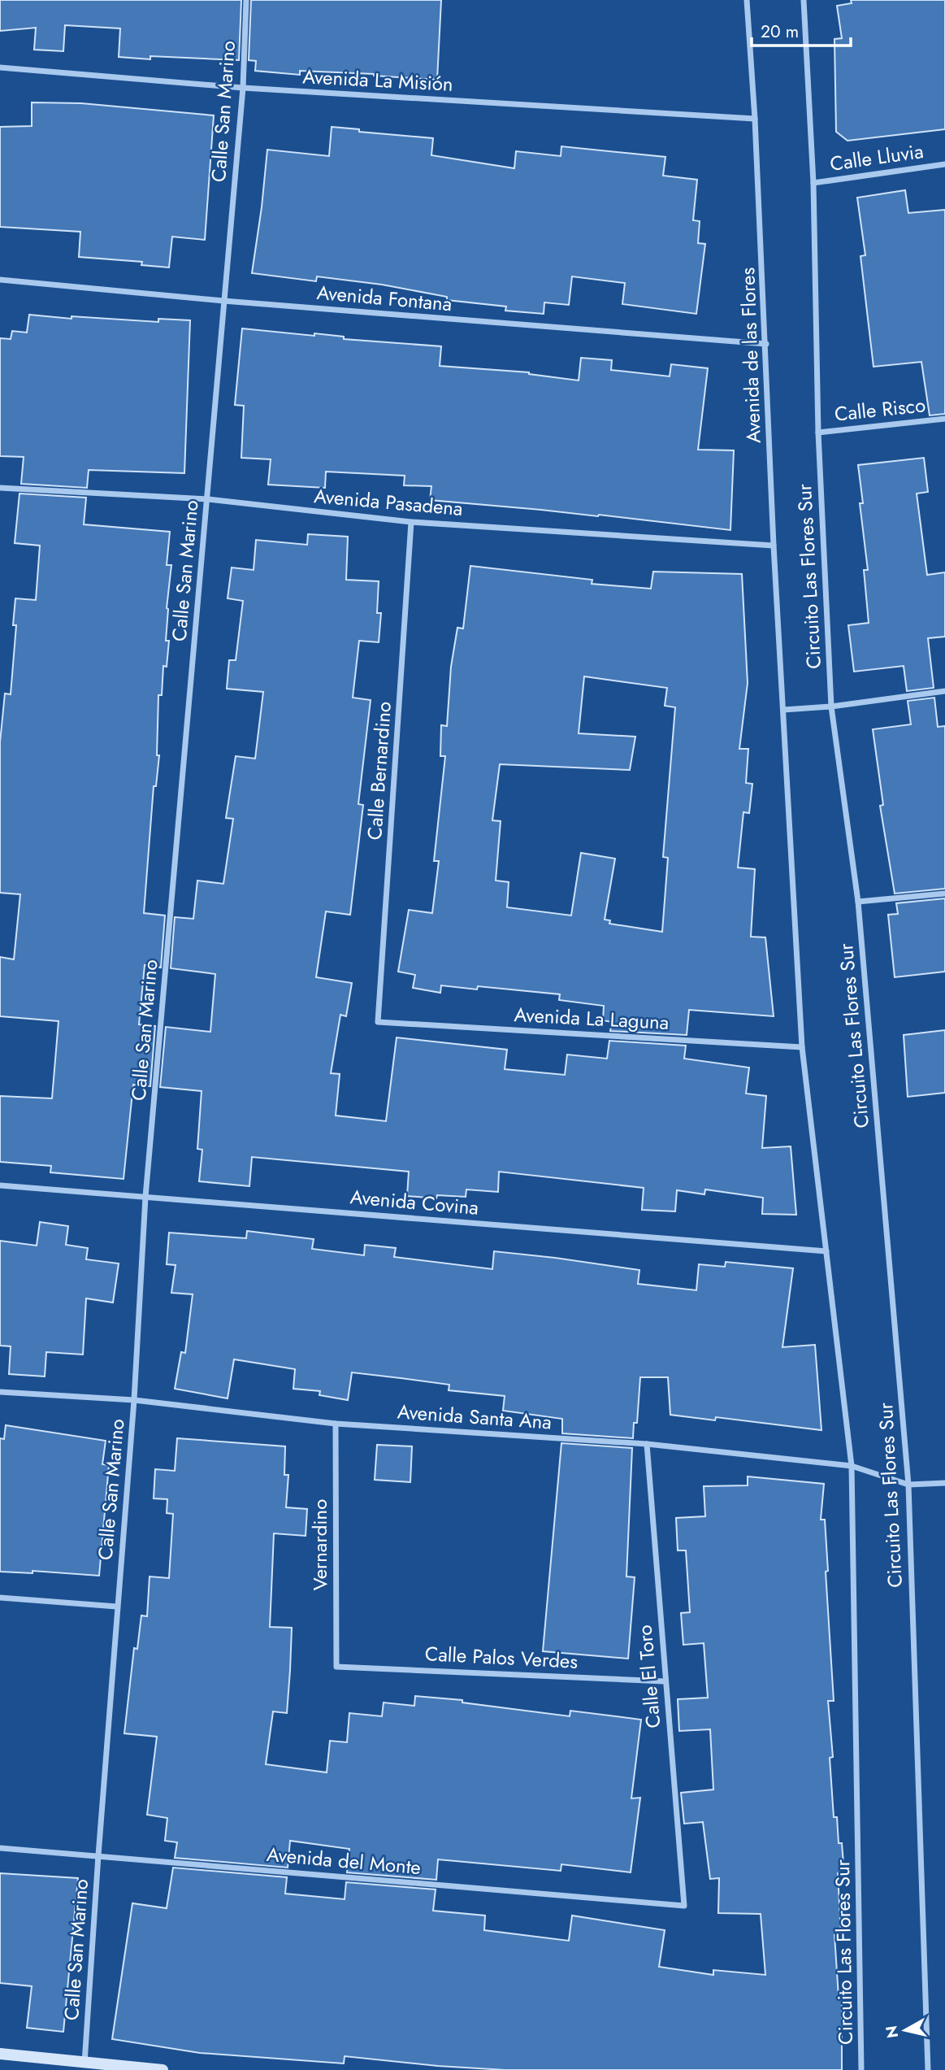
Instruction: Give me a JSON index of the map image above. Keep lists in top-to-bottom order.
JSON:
{
  "streets": {
    "street": [
      "Avenida La Misión",
      "Calle San Marino",
      "Calle Lluvia",
      "Avenida Fontana",
      "Avenida de las Flores",
      "Calle Risco",
      "Avenida Pasadena",
      "Circuito Las Flores Sur",
      "Calle Bernardino",
      "Avenida La Laguna",
      "Avenida Covina",
      "Avenida Santa Ana",
      "Vernardino",
      "Calle Palos Verdes",
      "Calle El Toro",
      "Avenida del Monte"
    ]
  },
  "crossings": [
    ["Avenida La Misión", "Calle San Marino"],
    ["Avenida La Misión", "Avenida de las Flores"],
    ["Calle San Marino", "Avenida Fontana"],
    ["Calle San Marino", "Avenida Pasadena"],
    ["Calle San Marino", "Avenida Covina"],
    ["Calle San Marino", "Avenida Santa Ana"],
    ["Calle San Marino", "Avenida del Monte"],
    ["Calle Lluvia", "Circuito Las Flores Sur"],
    ["Avenida Fontana", "Avenida de las Flores"],
    ["Avenida de las Flores", "Avenida Pasadena"],
    ["Avenida de las Flores", "Circuito Las Flores Sur"],
    ["Calle Risco", "Circuito Las Flores Sur"],
    ["Avenida Pasadena", "Calle Bernardino"],
    ["Circuito Las Flores Sur", "Avenida La Laguna"],
    ["Circuito Las Flores Sur", "Avenida Covina"],
    ["Circuito Las Flores Sur", "Avenida Santa Ana"],
    ["Calle Bernardino", "Avenida La Laguna"],
    ["Avenida Santa Ana", "Vernardino"],
    ["Avenida Santa Ana", "Calle El Toro"],
    ["Vernardino", "Calle Palos Verdes"],
    ["Calle Palos Verdes", "Calle El Toro"],
    ["Calle El Toro", "Avenida del Monte"]
  ],
  "scale_bar": "20 m",
  "north": "left"
}
